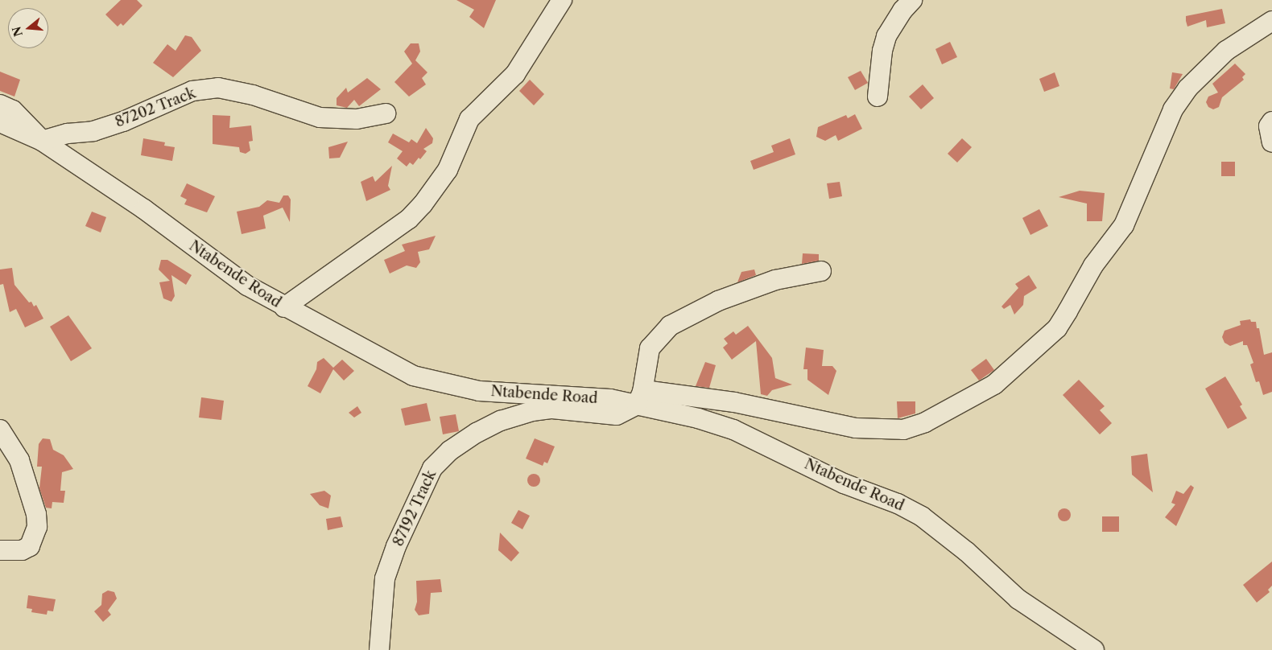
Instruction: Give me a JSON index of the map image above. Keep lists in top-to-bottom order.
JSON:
{
  "streets": {
    "street": ["87202 Track", "Ntabende Road", "87192 Track"]
  },
  "crossings": [
    ["87202 Track", "Ntabende Road"],
    ["Ntabende Road", "87192 Track"]
  ],
  "north": "left"
}
